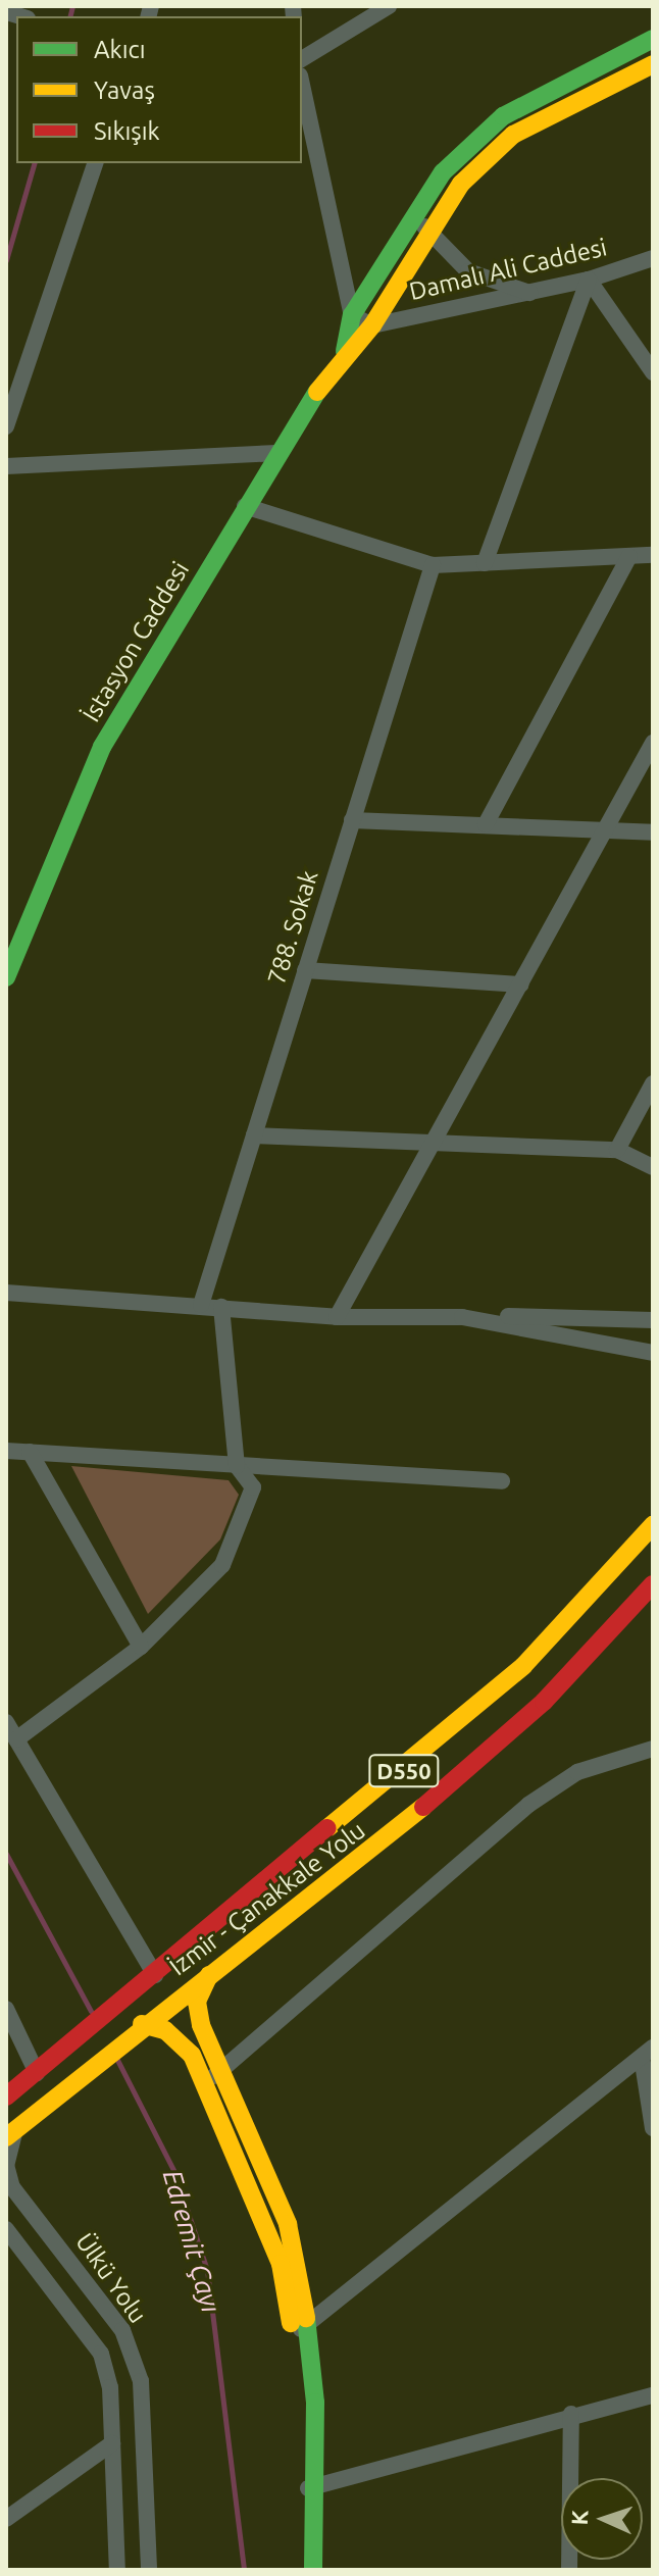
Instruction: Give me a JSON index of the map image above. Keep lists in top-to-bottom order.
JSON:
{
  "streets": {
    "main road": ["İstasyon Caddesi", "D550", "İzmir - Çanakkale Yolu"],
    "street": ["Damalı Ali Caddesi", "788. Sokak", "Ülkü Yolu"]
  },
  "crossings": [
    ["Damalı Ali Caddesi", "İstasyon Caddesi"],
    ["İzmir - Çanakkale Yolu", "Ülkü Yolu"]
  ],
  "water": ["Edremit Çayı"],
  "legend": ["Akıcı", "Yavaş", "Sıkışık"],
  "north": "left"
}
